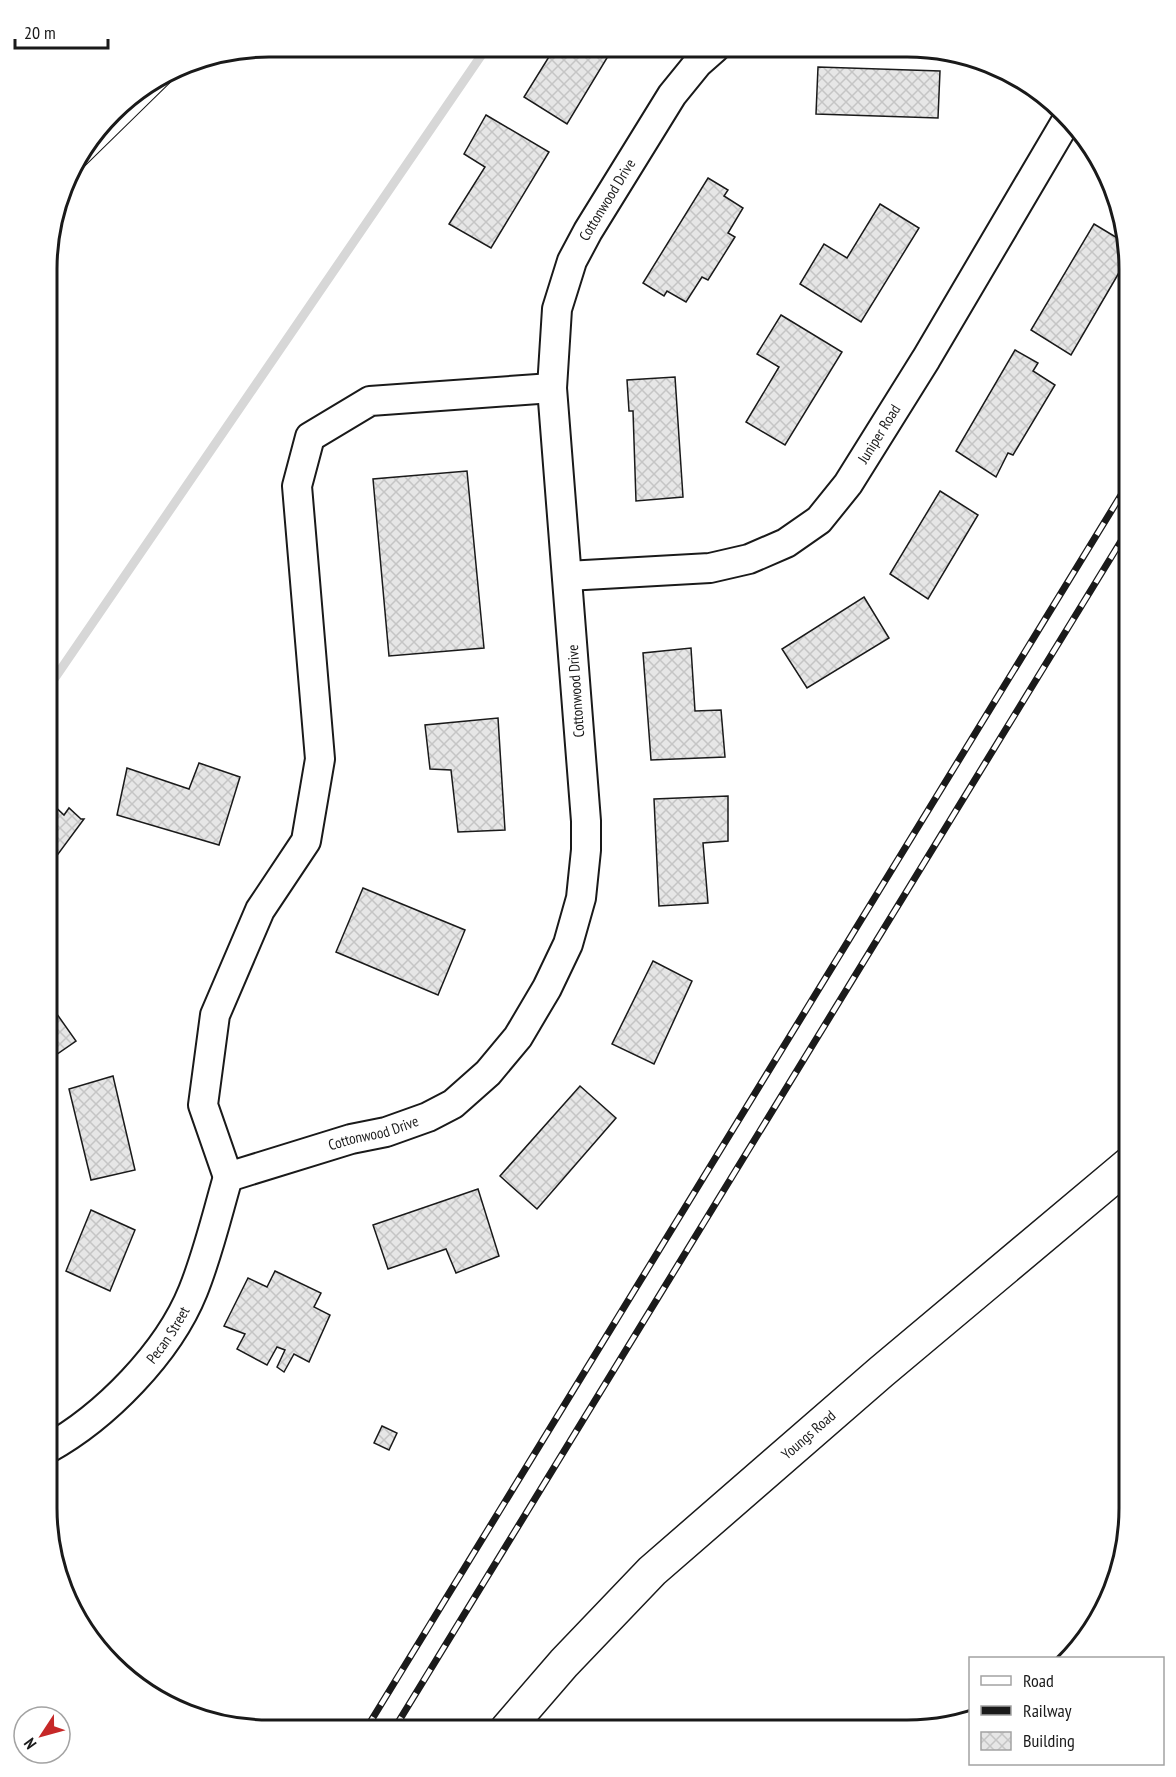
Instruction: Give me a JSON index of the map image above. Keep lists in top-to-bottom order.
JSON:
{
  "streets": {
    "street": [
      "Cottonwood Drive",
      "Juniper Road",
      "Pecan Street",
      "Youngs Road"
    ]
  },
  "crossings": [
    ["Cottonwood Drive", "Juniper Road"],
    ["Cottonwood Drive", "Pecan Street"]
  ],
  "legend": ["Road", "Railway", "Building"],
  "scale_bar": "20 m",
  "north": "bottom left"
}
